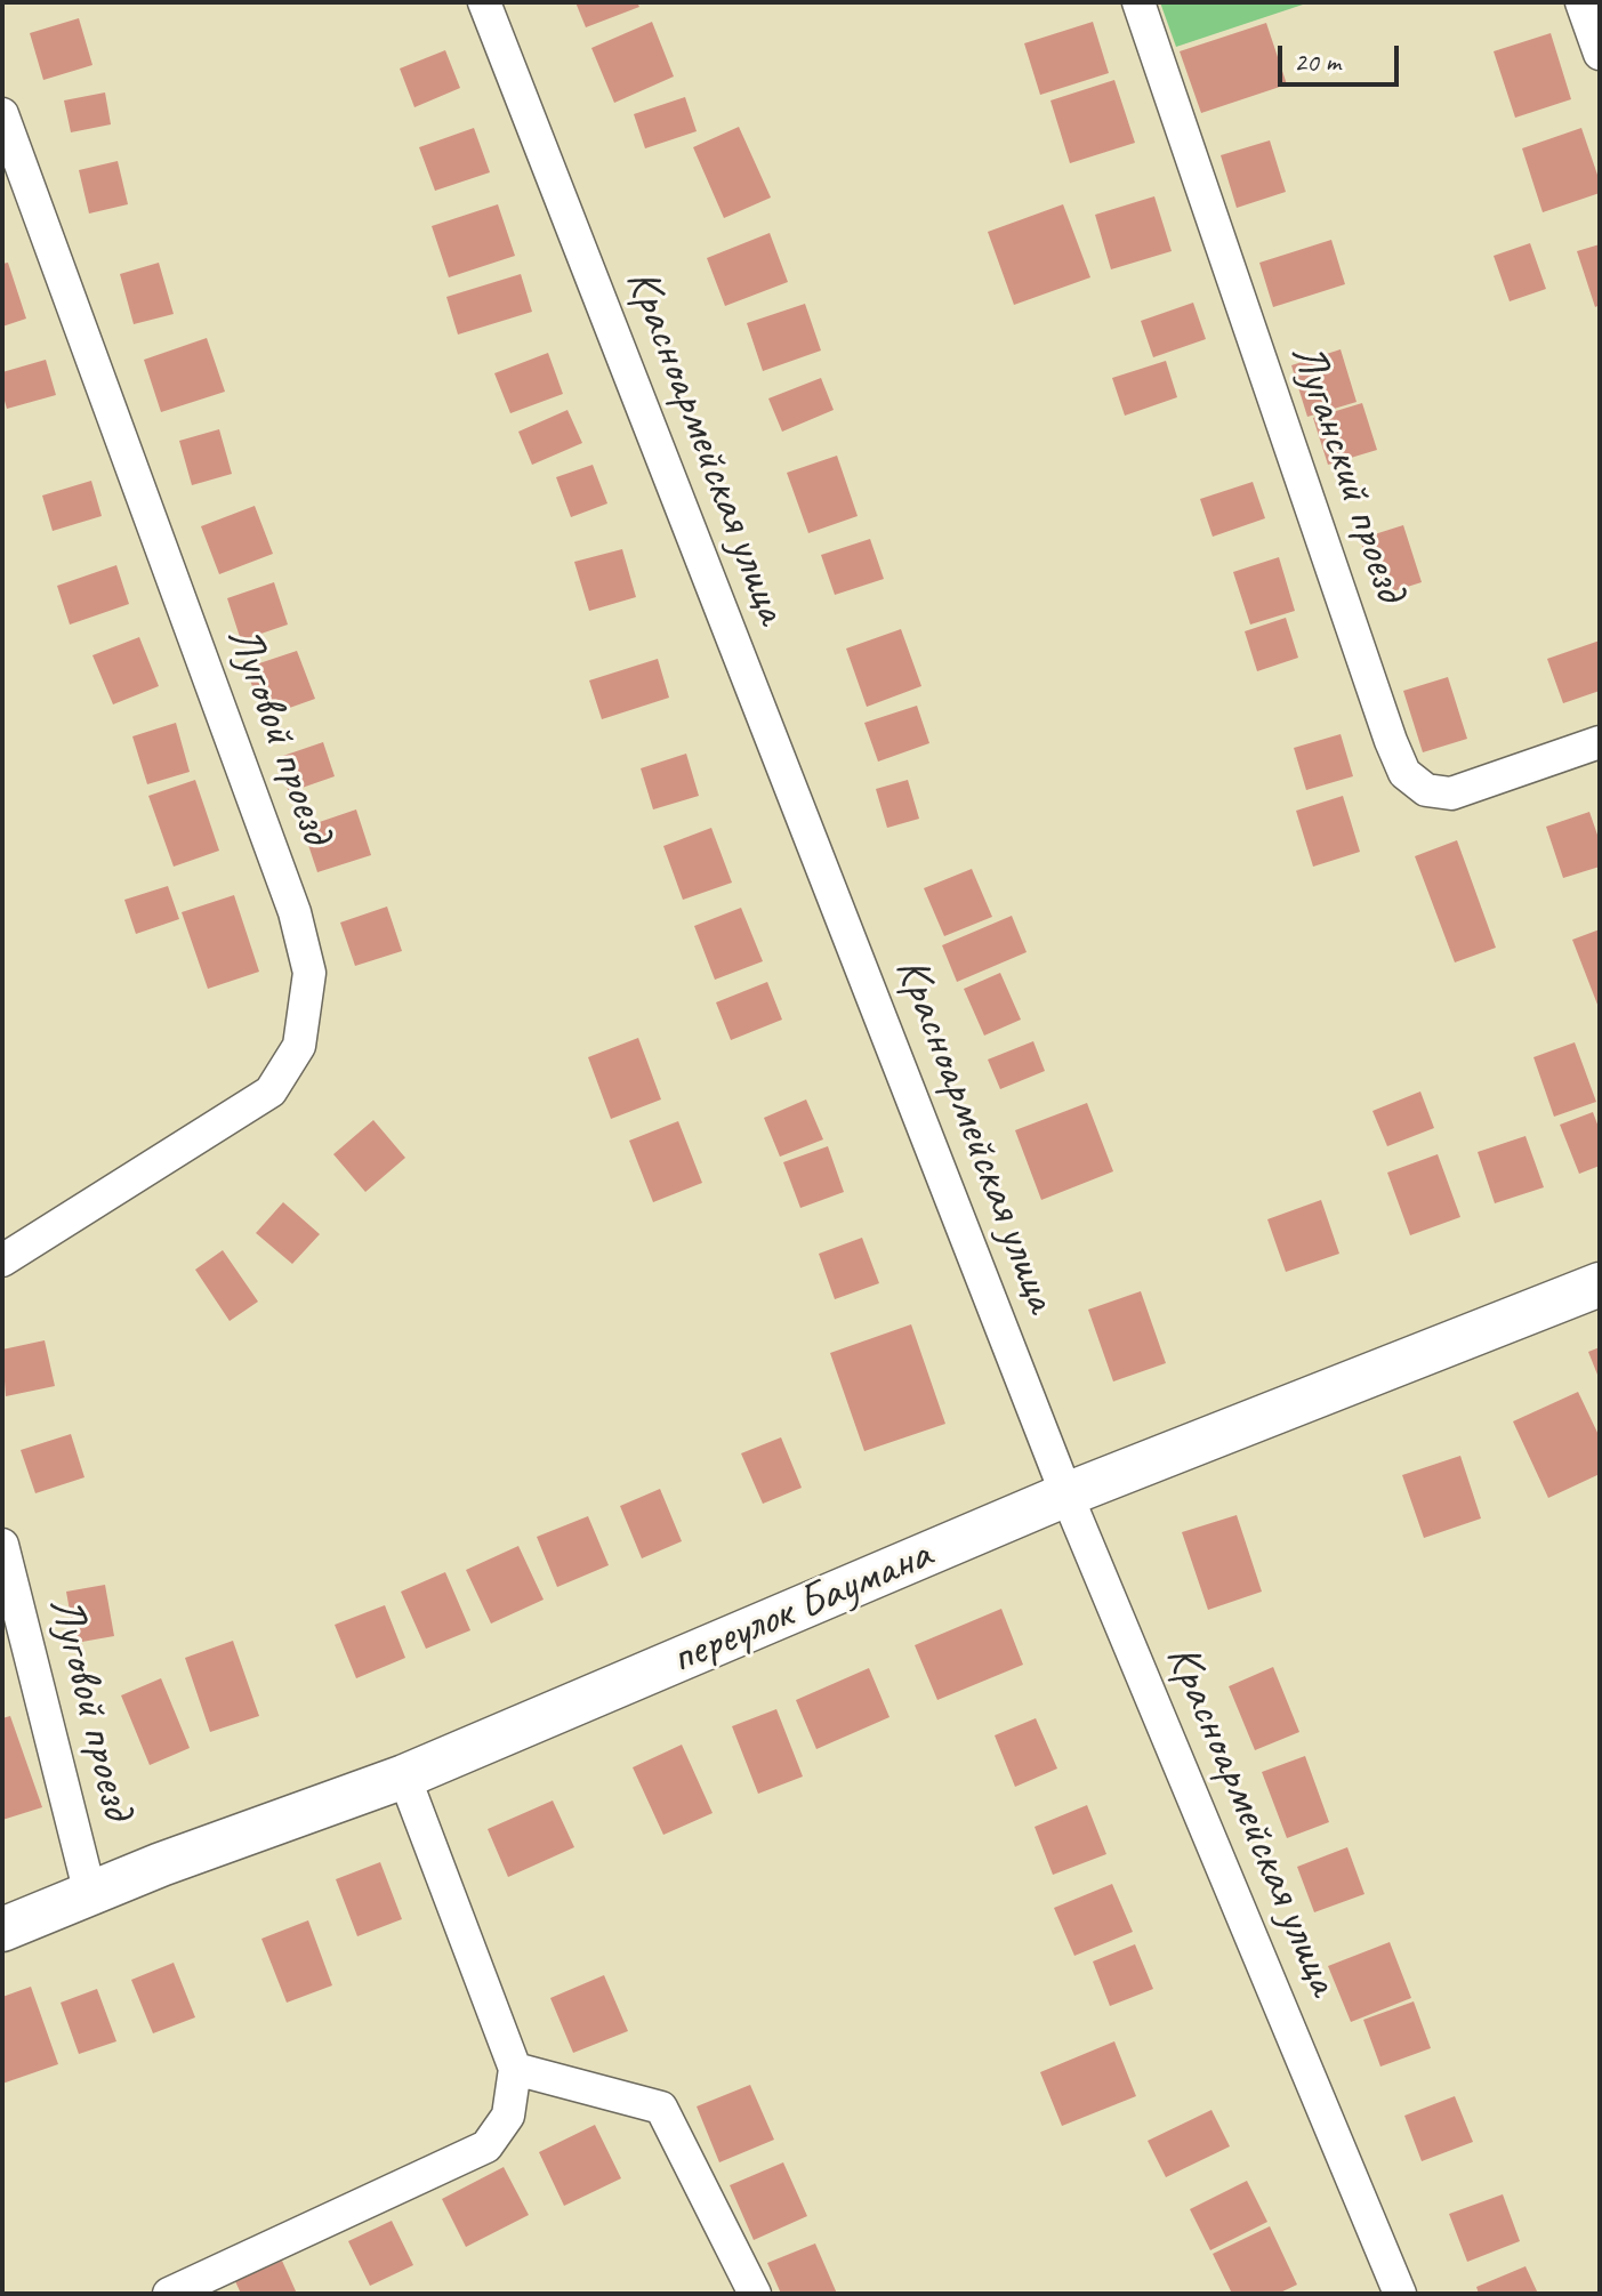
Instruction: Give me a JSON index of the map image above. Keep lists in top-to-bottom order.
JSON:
{
  "streets": {
    "street": [
      "Красноармейская улица",
      "Луганский проезд",
      "Луговой проезд",
      "переулок Баумана"
    ]
  },
  "crossings": [
    ["Красноармейская улица", "переулок Баумана"],
    ["Луговой проезд", "переулок Баумана"]
  ],
  "scale_bar": "20 m"
}
